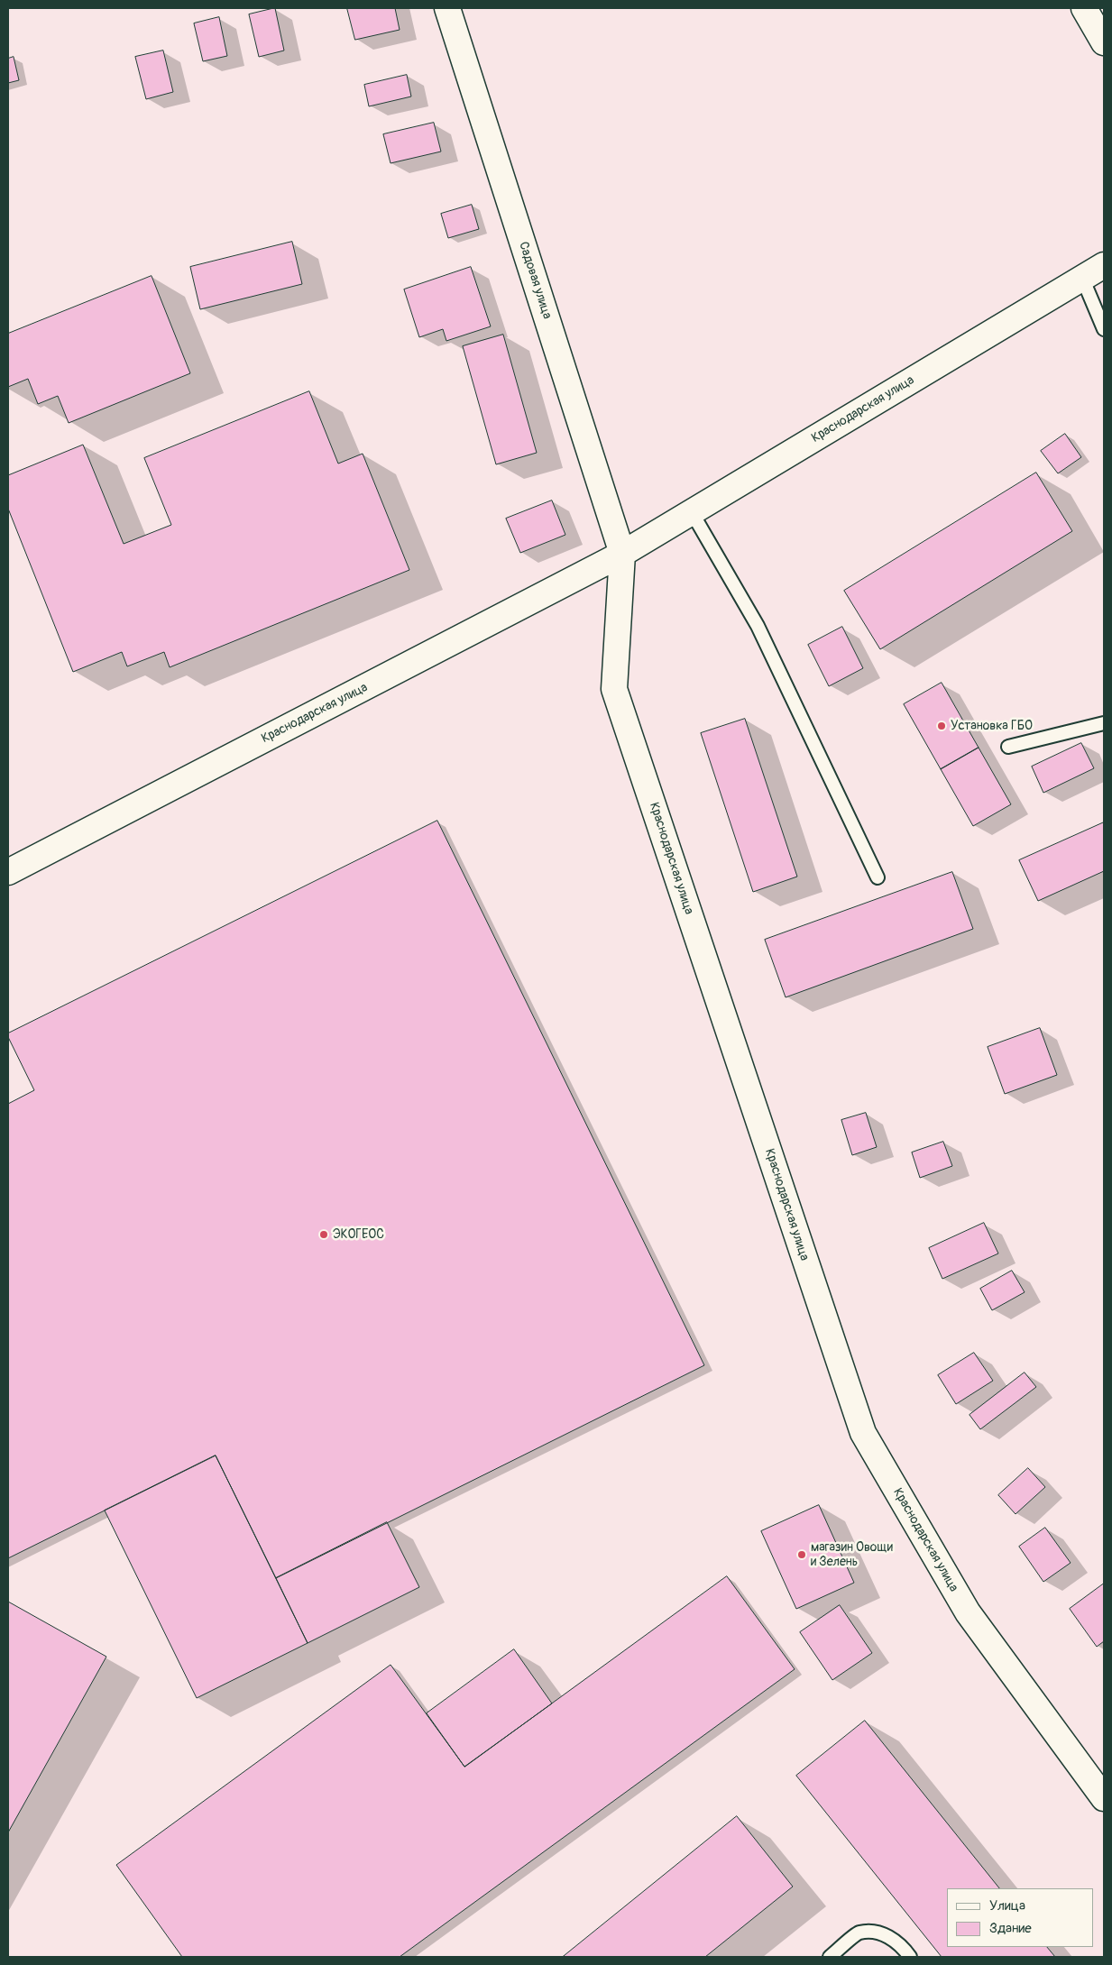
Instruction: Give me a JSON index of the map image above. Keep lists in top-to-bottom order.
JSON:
{
  "streets": {
    "street": ["Садовая улица", "Краснодарская улица"]
  },
  "crossings": [
    ["Садовая улица", "Краснодарская улица"]
  ],
  "places": ["Установка ГБО", "ЭКОГЕОС", "магазин Овощи и Зелень"],
  "legend": ["Улица", "Здание"]
}
